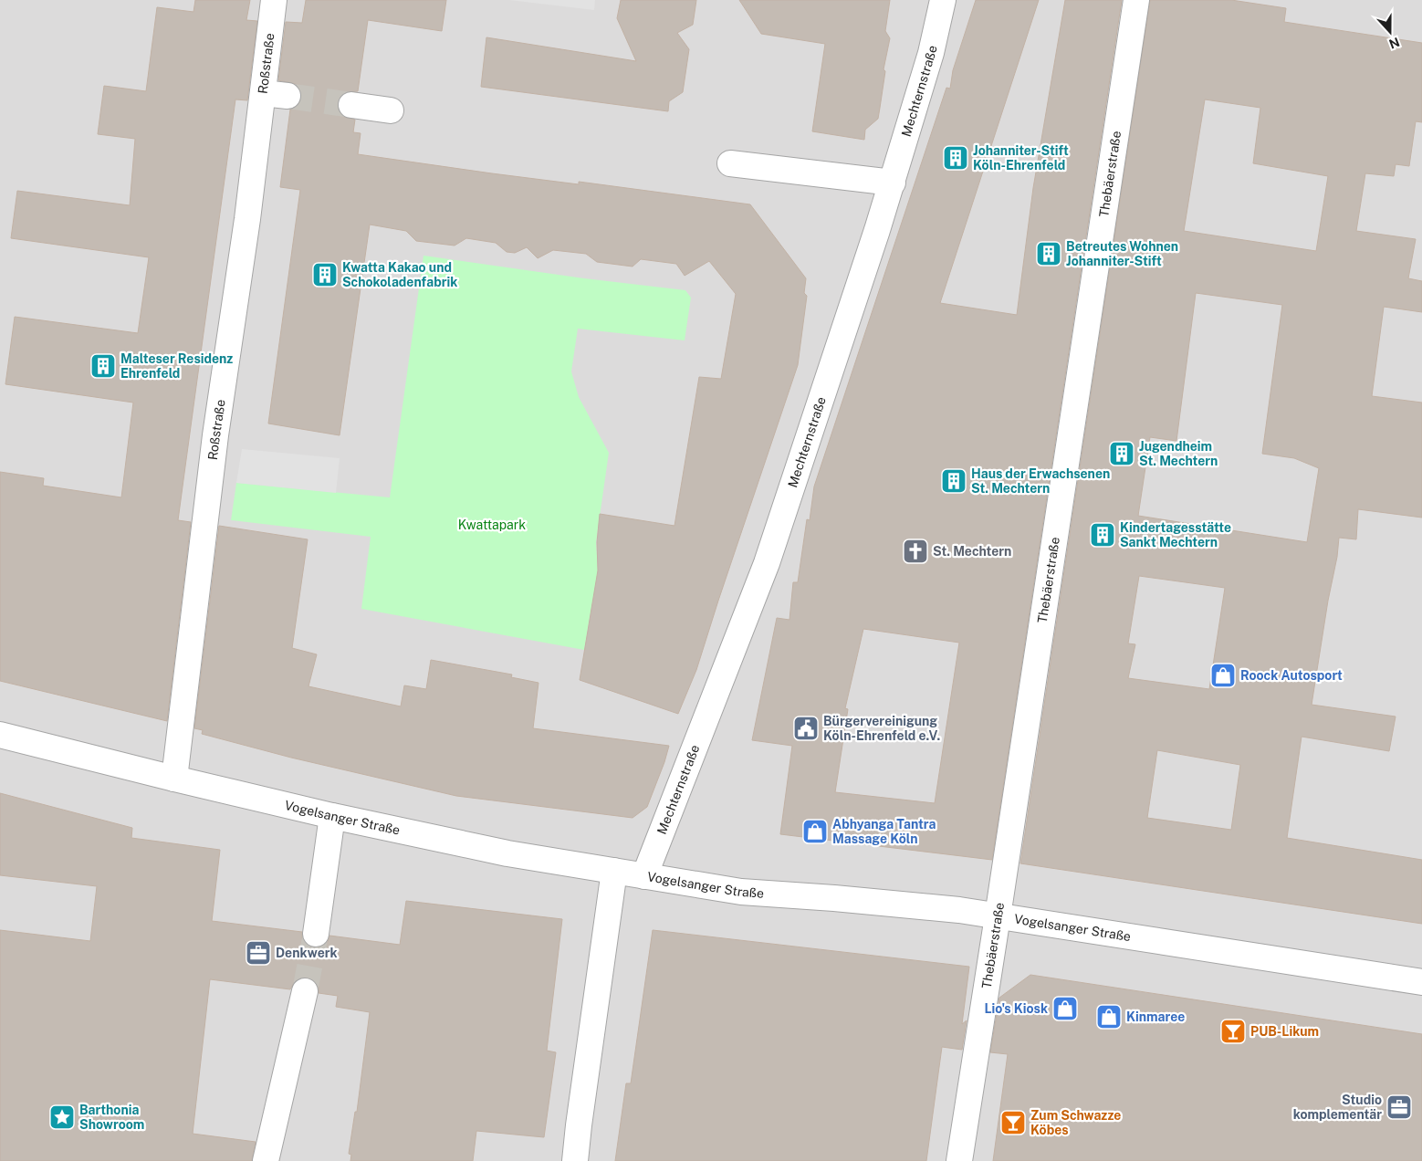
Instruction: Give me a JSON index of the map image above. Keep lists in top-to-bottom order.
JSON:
{
  "streets": {
    "street": [
      "Roßstraße",
      "Mechternstraße",
      "Thebäerstraße",
      "Vogelsanger Straße"
    ]
  },
  "crossings": [
    ["Roßstraße", "Vogelsanger Straße"],
    ["Mechternstraße", "Vogelsanger Straße"],
    ["Thebäerstraße", "Vogelsanger Straße"]
  ],
  "parks": ["Kwattapark"],
  "places": {
    "building": [
      "Johanniter-Stift Köln-Ehrenfeld",
      "Betreutes Wohnen Johanniter-Stift",
      "Kwatta Kakao und Schokoladenfabrik",
      "Malteser Residenz Ehrenfeld",
      "Jugendheim St. Mechtern",
      "Haus der Erwachsenen St. Mechtern",
      "Kindertagesstätte Sankt Mechtern"
    ],
    "church": ["St. Mechtern"],
    "shop": [
      "Roock Autosport",
      "Abhyanga Tantra Massage Köln",
      "Lio's Kiosk",
      "Kinmaree"
    ],
    "public building": ["Bürgervereinigung Köln-Ehrenfeld e.V."],
    "office": ["Denkwerk", "Studio komplementär"],
    "bar": ["PUB-Likum", "Zum Schwazze Köbes"],
    "place": ["Barthonia Showroom"]
  },
  "north": "bottom"
}
